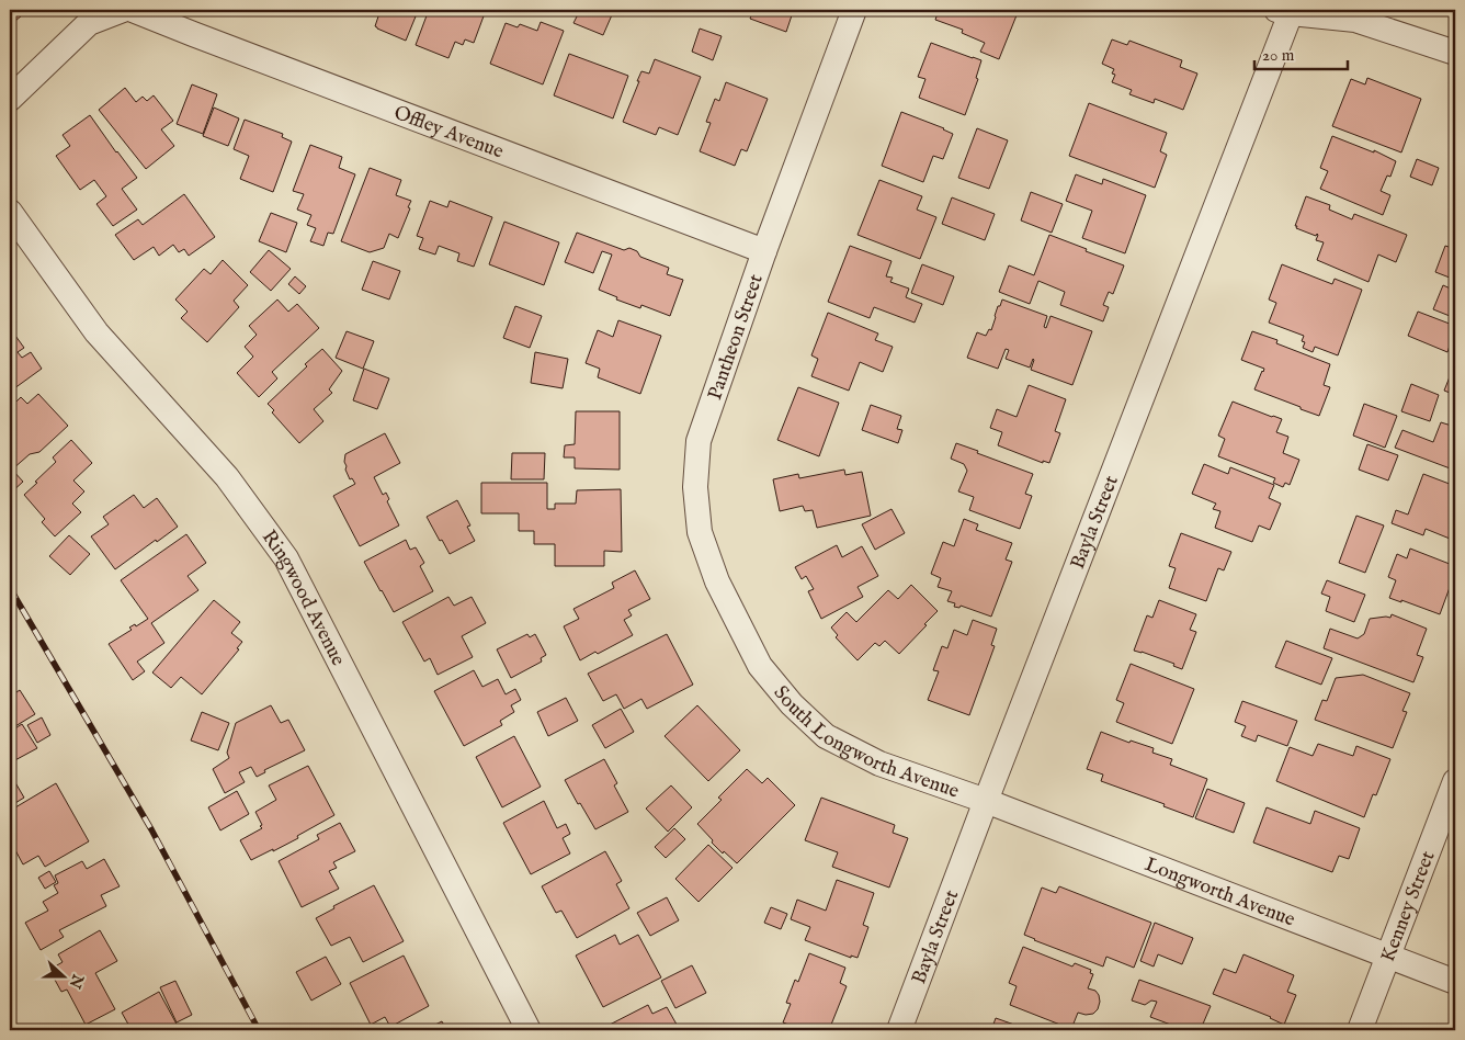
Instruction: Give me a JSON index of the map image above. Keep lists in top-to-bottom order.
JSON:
{
  "streets": {
    "street": [
      "Offley Avenue",
      "Pantheon Street",
      "Bayla Street",
      "Ringwood Avenue",
      "South Longworth Avenue",
      "Longworth Avenue",
      "Kenney Street"
    ]
  },
  "crossings": [
    ["Offley Avenue", "Pantheon Street"],
    ["Pantheon Street", "South Longworth Avenue"],
    ["Bayla Street", "South Longworth Avenue"],
    ["Bayla Street", "Longworth Avenue"],
    ["South Longworth Avenue", "Longworth Avenue"],
    ["Longworth Avenue", "Kenney Street"]
  ],
  "scale_bar": "20 m",
  "north": "right"
}
